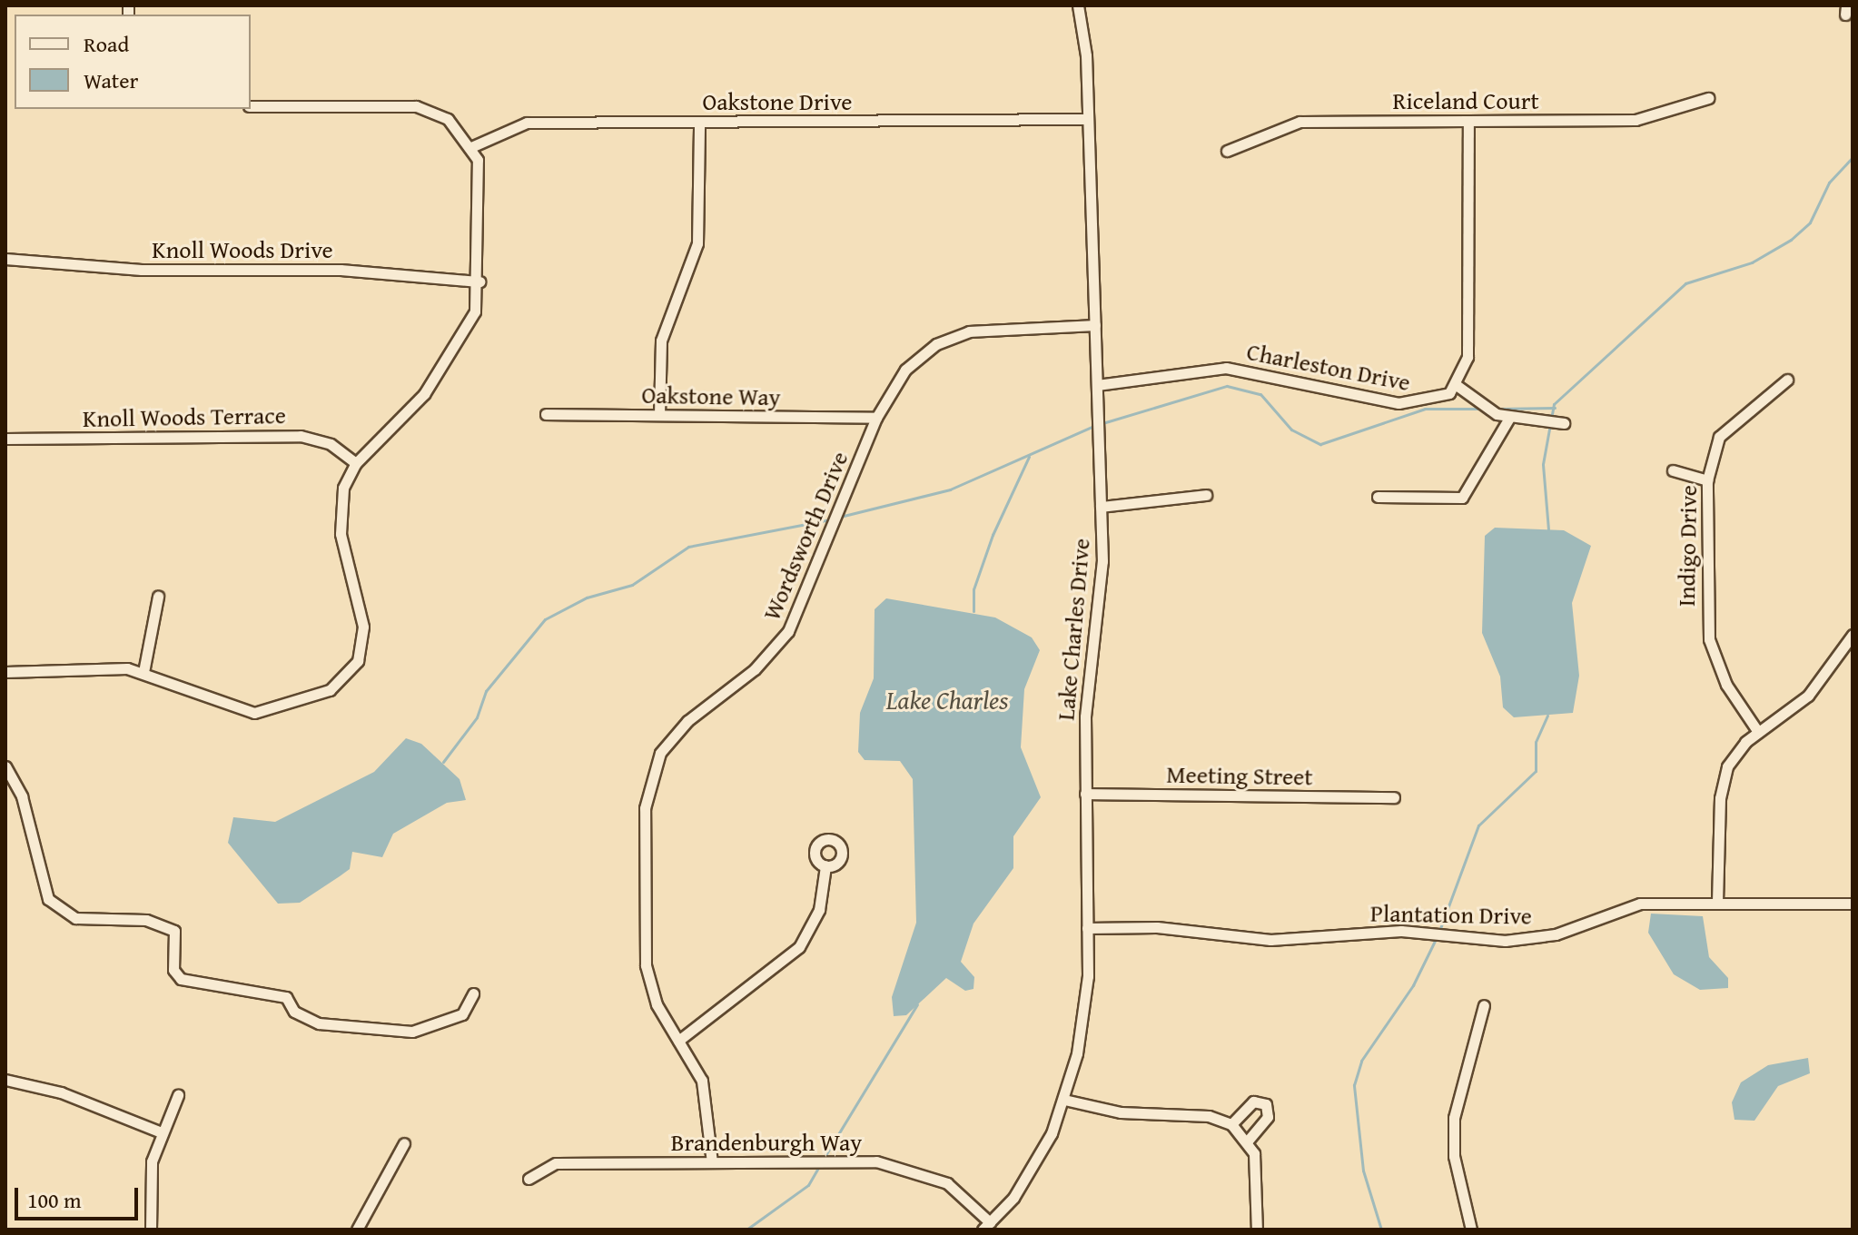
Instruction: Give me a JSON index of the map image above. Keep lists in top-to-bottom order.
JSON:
{
  "streets": {
    "street": [
      "Riceland Court",
      "Oakstone Drive",
      "Knoll Woods Drive",
      "Charleston Drive",
      "Oakstone Way",
      "Knoll Woods Terrace",
      "Wordsworth Drive",
      "Indigo Drive",
      "Lake Charles Drive",
      "Meeting Street",
      "Plantation Drive",
      "Brandenburgh Way"
    ]
  },
  "crossings": [
    ["Oakstone Drive", "Lake Charles Drive"],
    ["Charleston Drive", "Lake Charles Drive"],
    ["Oakstone Way", "Wordsworth Drive"],
    ["Wordsworth Drive", "Lake Charles Drive"],
    ["Wordsworth Drive", "Brandenburgh Way"],
    ["Lake Charles Drive", "Meeting Street"],
    ["Lake Charles Drive", "Plantation Drive"],
    ["Lake Charles Drive", "Brandenburgh Way"]
  ],
  "water": ["Lake Charles"],
  "legend": ["Road", "Water"],
  "scale_bar": "100 m"
}
